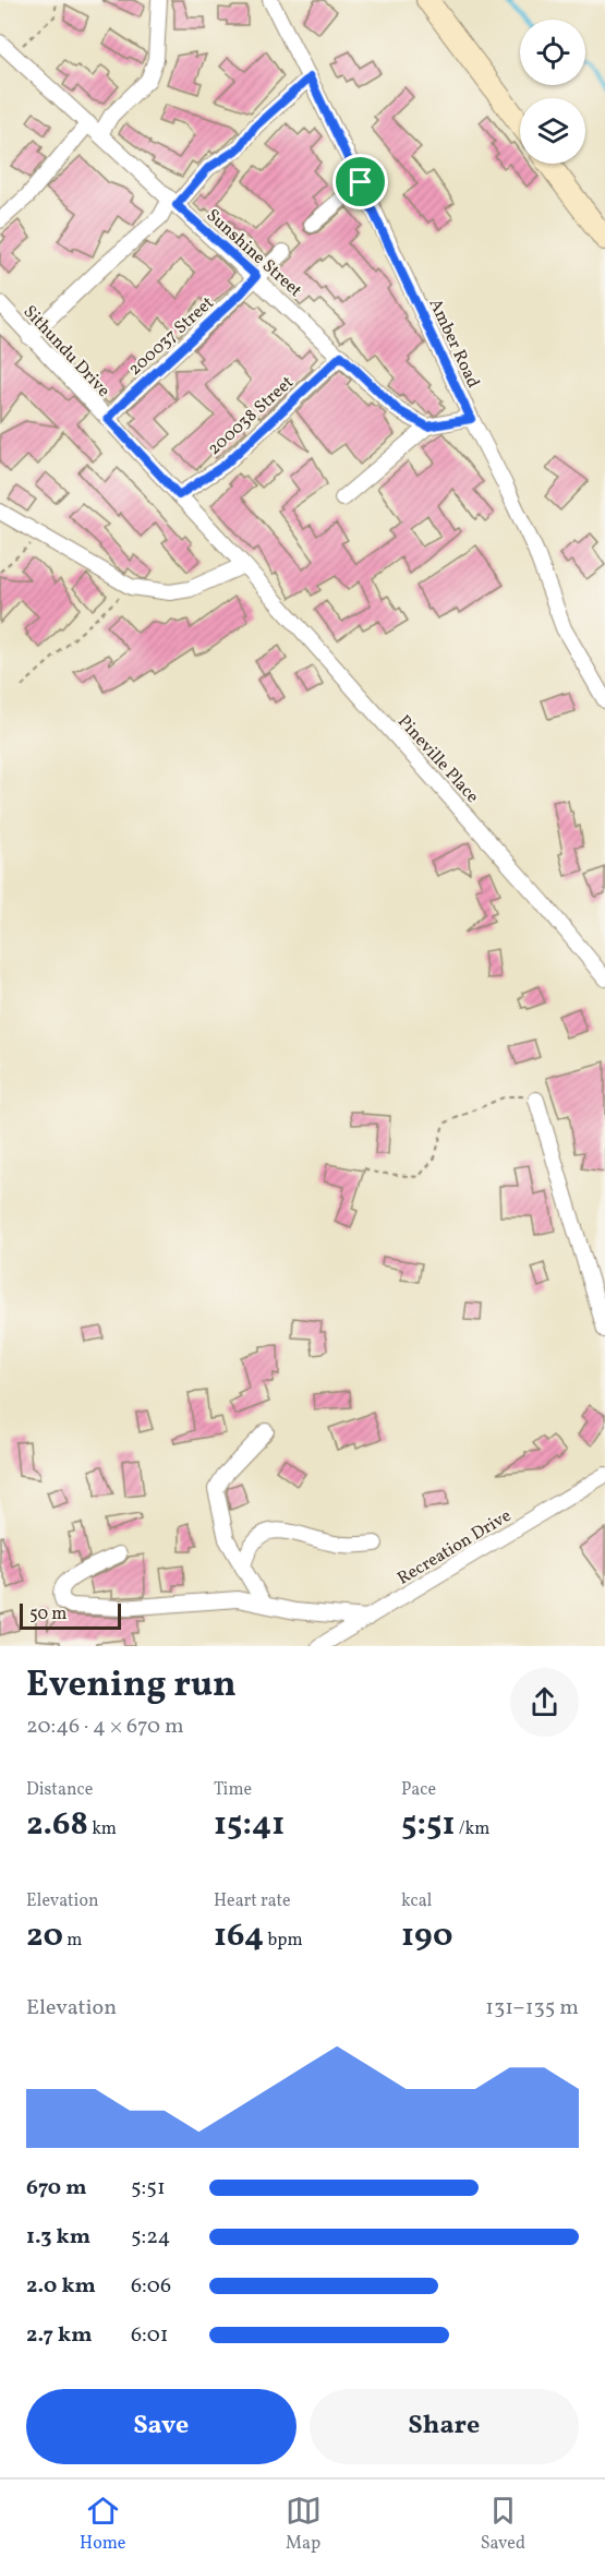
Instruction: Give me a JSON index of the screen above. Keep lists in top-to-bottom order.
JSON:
{
  "streets": {
    "street": [
      "Sunshine Street",
      "200037 Street",
      "Amber Road",
      "Sithundu Drive",
      "200038 Street",
      "Pineville Place",
      "Recreation Drive"
    ]
  },
  "crossings": [
    ["Sunshine Street", "200037 Street"],
    ["Sunshine Street", "200038 Street"],
    ["200037 Street", "Sithundu Drive"],
    ["Sithundu Drive", "200038 Street"],
    ["Sithundu Drive", "Pineville Place"]
  ],
  "scale_bar": "50 m",
  "page": {
    "scale": "50 m",
    "heading": ["Evening run", "20:46 · 4 × 670 m"],
    "stats": [
      ["Distance", "2.68 km"],
      ["Time", "15:41"],
      ["Pace", "5:51 /km"],
      ["Elevation", "20 m"],
      ["Heart rate", "164 bpm"],
      ["kcal", "190"]
    ],
    "chart": ["Elevation", "131–135 m"],
    "list": [
      {
        "name": "670 m",
        "note": "5:51"
      },
      {
        "name": "1.3 km",
        "note": "5:24"
      },
      {
        "name": "2.0 km",
        "note": "6:06"
      },
      {
        "name": "2.7 km",
        "note": "6:01"
      }
    ],
    "buttons": ["Save", "Share"],
    "tabs": ["Home", "Map", "Saved"]
  }
}
